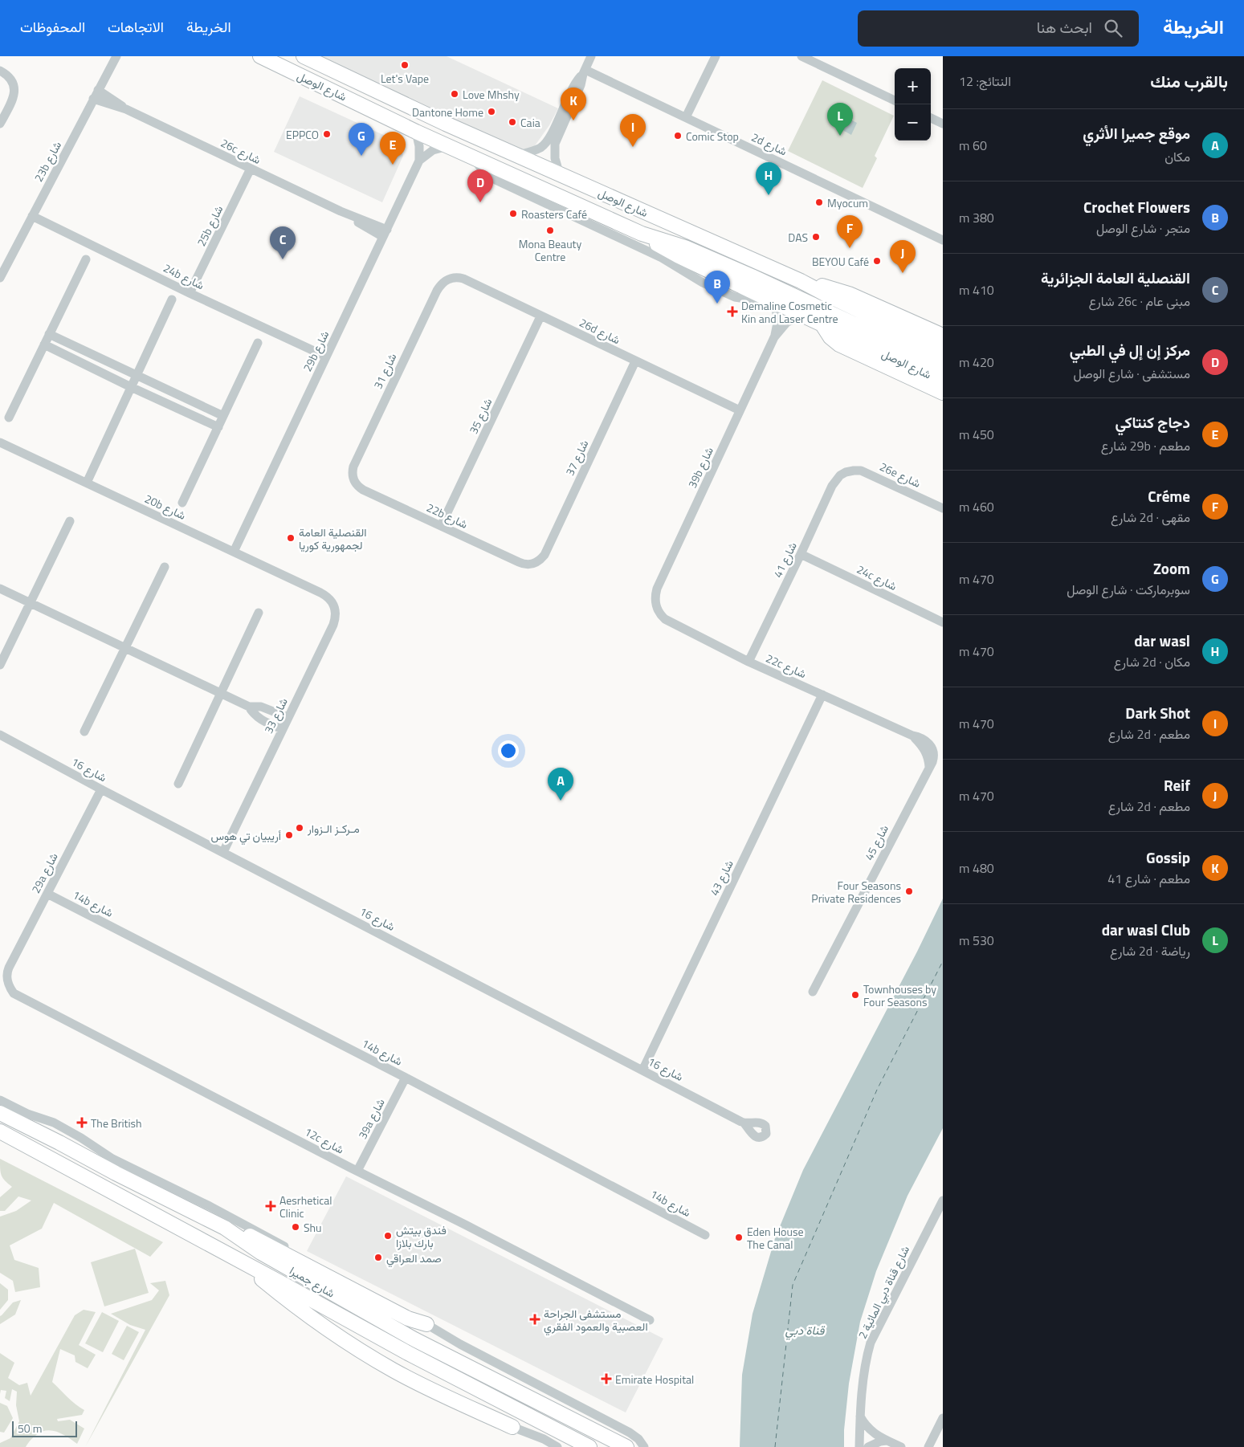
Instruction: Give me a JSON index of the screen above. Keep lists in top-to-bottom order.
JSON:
{
  "streets": {
    "main road": ["شارع الوصل", "شارع جميرا"],
    "street": [
      "2d شارع",
      "26c شارع",
      "23b شارع",
      "25b شارع",
      "24b شارع",
      "26d شارع",
      "29b شارع",
      "شارع 31",
      "شارع 35",
      "شارع 37",
      "39b شارع",
      "26e شارع",
      "20b شارع",
      "22b شارع",
      "شارع 41",
      "24c شارع",
      "22c شارع",
      "شارع 33",
      "شارع 16",
      "شارع 45",
      "29a شارع",
      "شارع 43",
      "14b شارع",
      "39a شارع",
      "12c شارع",
      "شارع قناة دبي المائية 2"
    ]
  },
  "crossings": [
    ["شارع الوصل", "29b شارع"],
    ["شارع الوصل", "39b شارع"],
    ["26c شارع", "23b شارع"],
    ["26c شارع", "25b شارع"],
    ["26c شارع", "29b شارع"],
    ["23b شارع", "24b شارع"],
    ["25b شارع", "24b شارع"],
    ["24b شارع", "29b شارع"],
    ["26d شارع", "شارع 31"],
    ["26d شارع", "شارع 35"],
    ["26d شارع", "شارع 37"],
    ["26d شارع", "39b شارع"],
    ["29b شارع", "20b شارع"],
    ["شارع 31", "22b شارع"],
    ["شارع 35", "22b شارع"],
    ["شارع 37", "22b شارع"],
    ["39b شارع", "22c شارع"],
    ["26e شارع", "شارع 41"],
    ["20b شارع", "شارع 33"],
    ["شارع 41", "24c شارع"],
    ["شارع 41", "22c شارع"],
    ["22c شارع", "شارع 45"],
    ["22c شارع", "شارع 43"],
    ["شارع 33", "شارع 16"],
    ["شارع 16", "29a شارع"],
    ["شارع 16", "شارع 43"],
    ["29a شارع", "14b شارع"],
    ["29a شارع", "12c شارع"],
    ["14b شارع", "39a شارع"],
    ["39a شارع", "12c شارع"]
  ],
  "water": ["قناة دبي"],
  "places": {
    "other": [
      "Let's Vape",
      "Love Mhshy",
      "Dantone Home",
      "Caia",
      "EPPCO",
      "Comic Stop",
      "Myocum",
      "Roasters Café",
      "Mona Beauty Centre",
      "DAS",
      "BEYOU Café",
      "القنصلية العامة لجمهورية كوريا",
      "مـركـز الـزوار",
      "أريبيان تي هوس",
      "Four Seasons Private Residences",
      "Townhouses by Four Seasons",
      "Shu",
      "فندق بيتش بارك بلازا",
      "Eden House The Canal",
      "صمد العراقي"
    ],
    "health": [
      "Demaline Cosmetic Kin and Laser Centre",
      "The British",
      "Aesrhetical Clinic",
      "مستشفى الجراحة العصبية والعمود الفقري",
      "Emirate Hospital"
    ]
  },
  "scale_bar": "50 m",
  "page": {
    "header": "الخريطة",
    "search": "ابحث هنا",
    "nav": ["الخريطة", "الاتجاهات", "المحفوظات"],
    "heading": ["بالقرب منك", "النتائج: 12"],
    "map_buttons": ["+", "−"],
    "pins": [
      "K",
      "L",
      "I",
      "G",
      "E",
      "H",
      "D",
      "F",
      "C",
      "J",
      "B",
      "A"
    ],
    "list": [
      {
        "mark": "A",
        "name": "موقع جميرا الأثري",
        "note": "مكان",
        "value": "60 m"
      },
      {
        "mark": "B",
        "name": "Crochet Flowers",
        "note": "متجر · شارع الوصل",
        "value": "380 m"
      },
      {
        "mark": "C",
        "name": "القنصلية العامة الجزائرية",
        "note": "مبنى عام · 26c شارع",
        "value": "410 m"
      },
      {
        "mark": "D",
        "name": "مركز إن إل في الطبي",
        "note": "مستشفى · شارع الوصل",
        "value": "420 m"
      },
      {
        "mark": "E",
        "name": "دجاج كنتاكي",
        "note": "مطعم · 29b شارع",
        "value": "450 m"
      },
      {
        "mark": "F",
        "name": "Créme",
        "note": "مقهى · 2d شارع",
        "value": "460 m"
      },
      {
        "mark": "G",
        "name": "Zoom",
        "note": "سوبرماركت · شارع الوصل",
        "value": "470 m"
      },
      {
        "mark": "H",
        "name": "dar wasl",
        "note": "مكان · 2d شارع",
        "value": "470 m"
      },
      {
        "mark": "I",
        "name": "Dark Shot",
        "note": "مطعم · 2d شارع",
        "value": "470 m"
      },
      {
        "mark": "J",
        "name": "Reif",
        "note": "مطعم · 2d شارع",
        "value": "470 m"
      },
      {
        "mark": "K",
        "name": "Gossip",
        "note": "مطعم · شارع 41",
        "value": "480 m"
      },
      {
        "mark": "L",
        "name": "dar wasl Club",
        "note": "رياضة · 2d شارع",
        "value": "530 m"
      }
    ],
    "scale": "50 m"
  }
}
